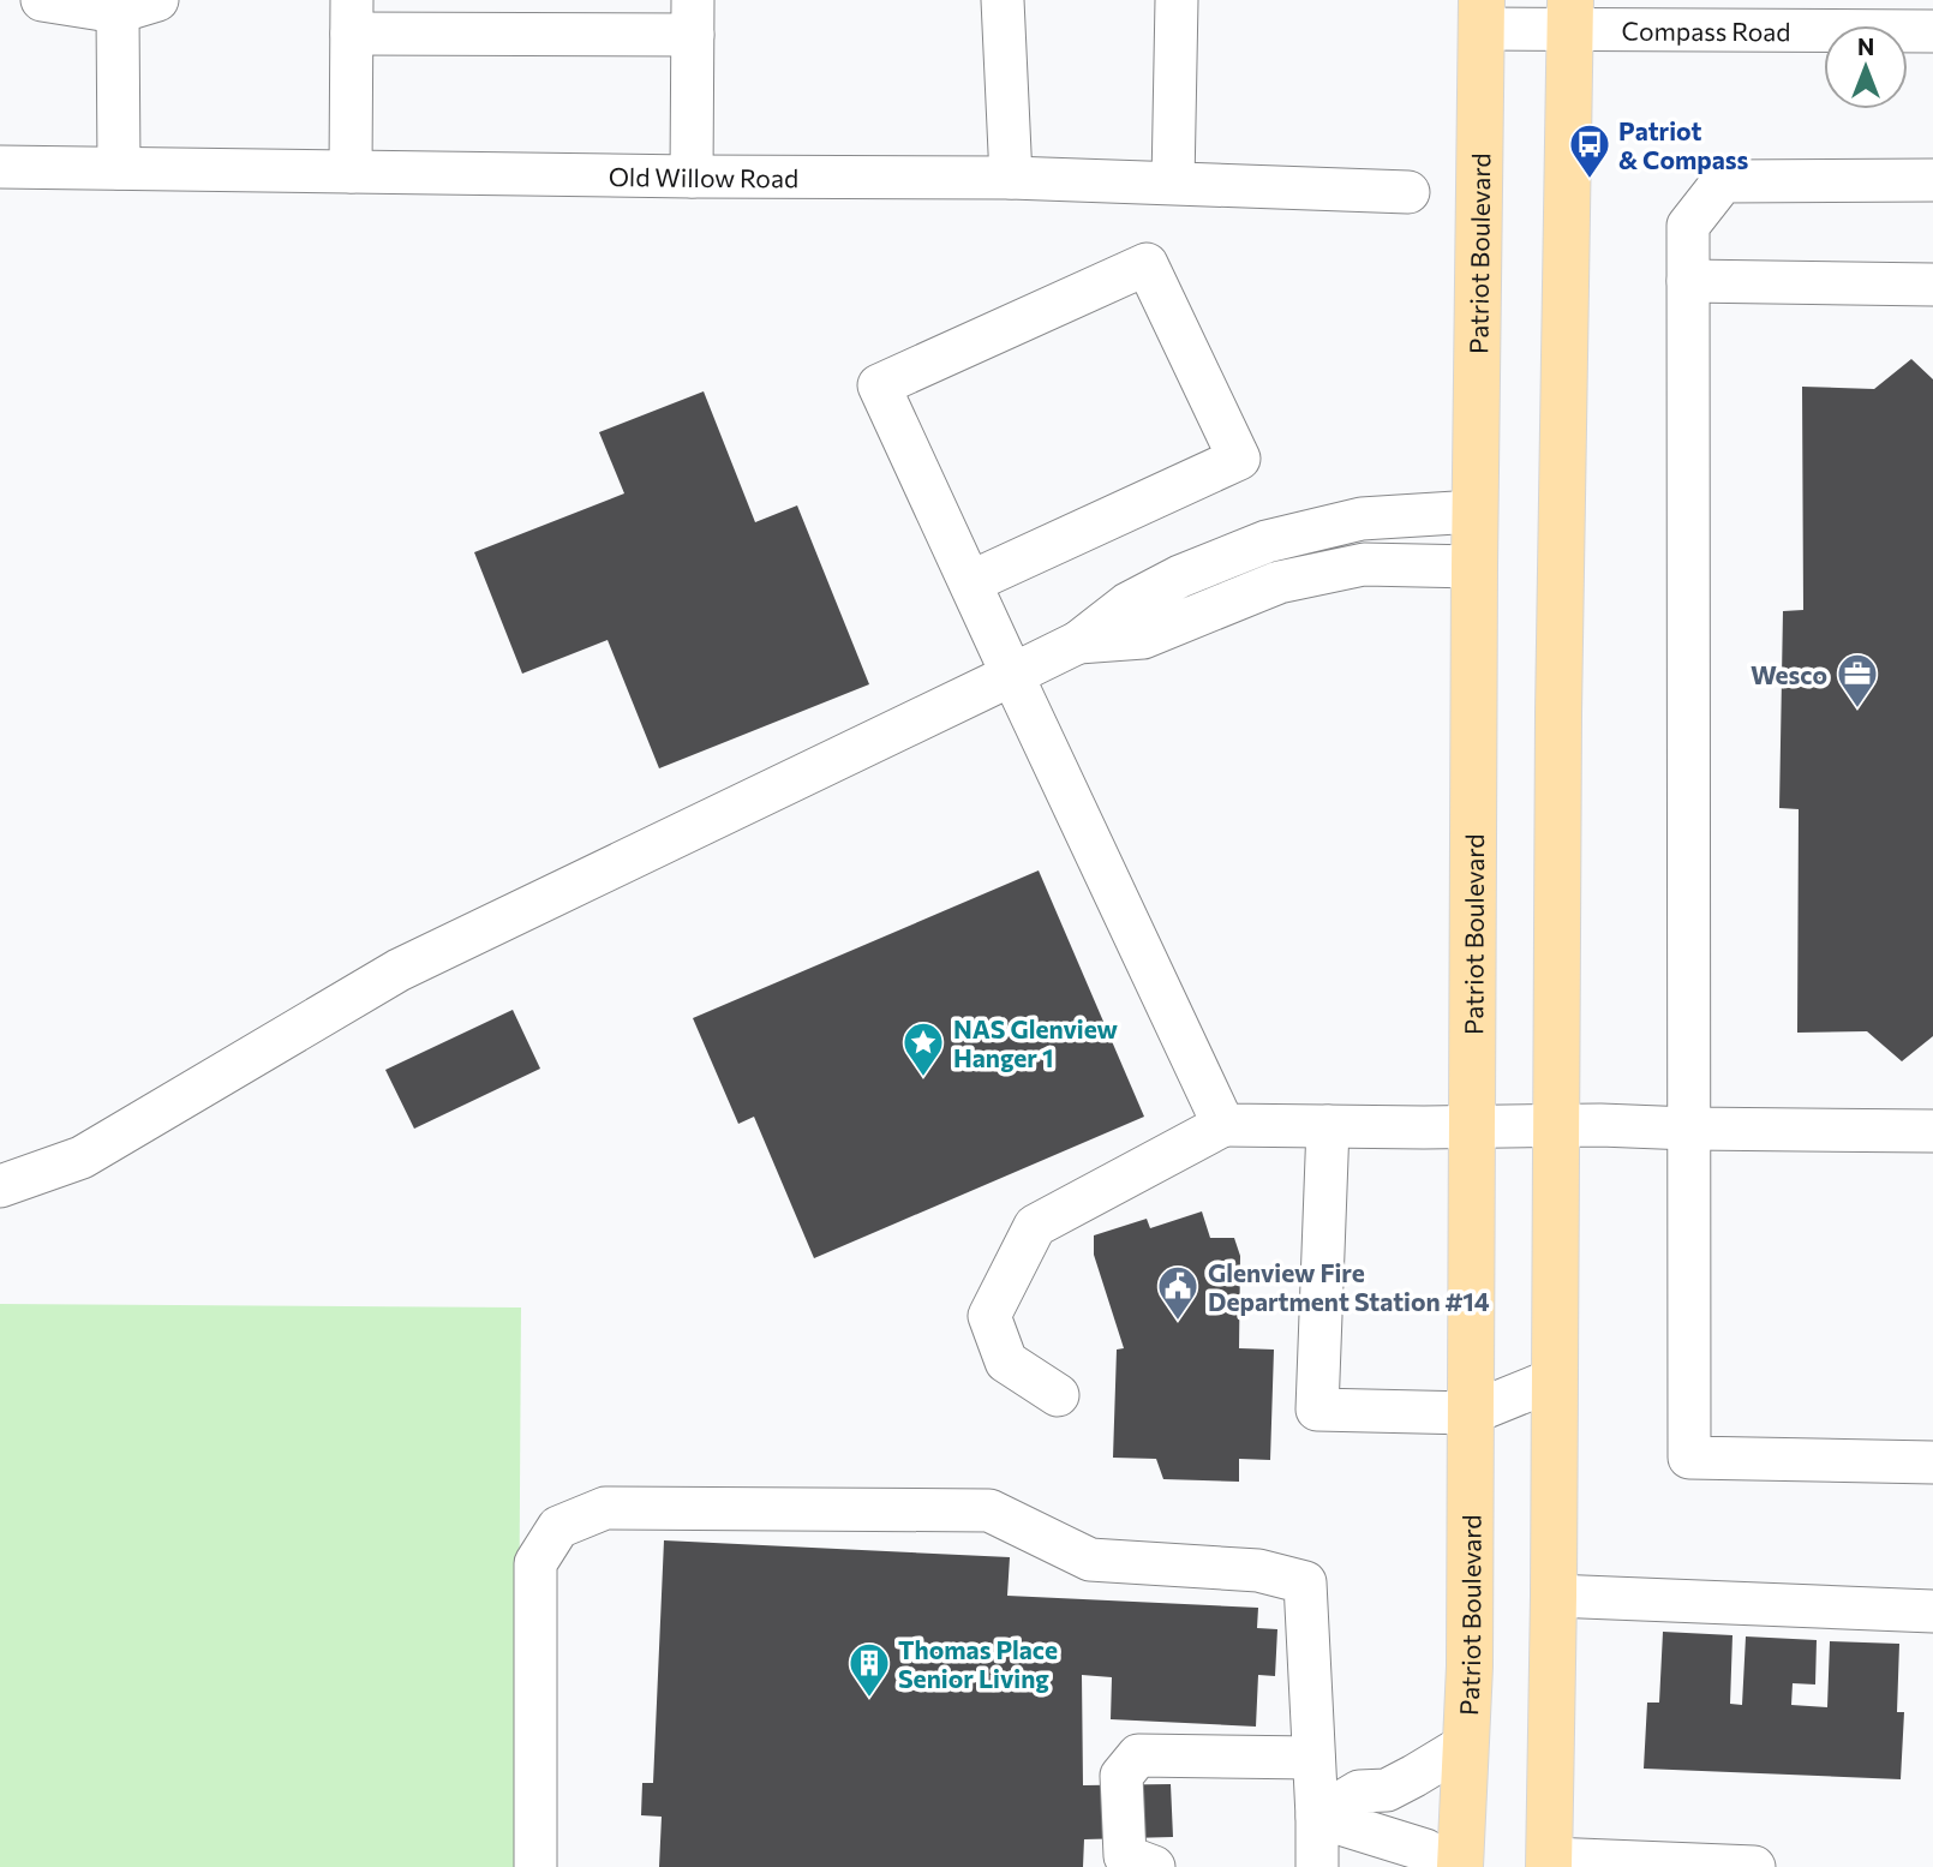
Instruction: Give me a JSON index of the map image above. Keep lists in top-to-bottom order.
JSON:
{
  "streets": {
    "main road": ["Patriot Boulevard"],
    "street": ["Compass Road", "Old Willow Road"]
  },
  "crossings": [
    ["Compass Road", "Patriot Boulevard"]
  ],
  "places": {
    "bus stop": ["Patriot & Compass"],
    "office": ["Wesco"],
    "place": ["NAS Glenview Hanger 1"],
    "public building": ["Glenview Fire Department Station #14"],
    "building": ["Thomas Place Senior Living"]
  },
  "north": "top"
}
